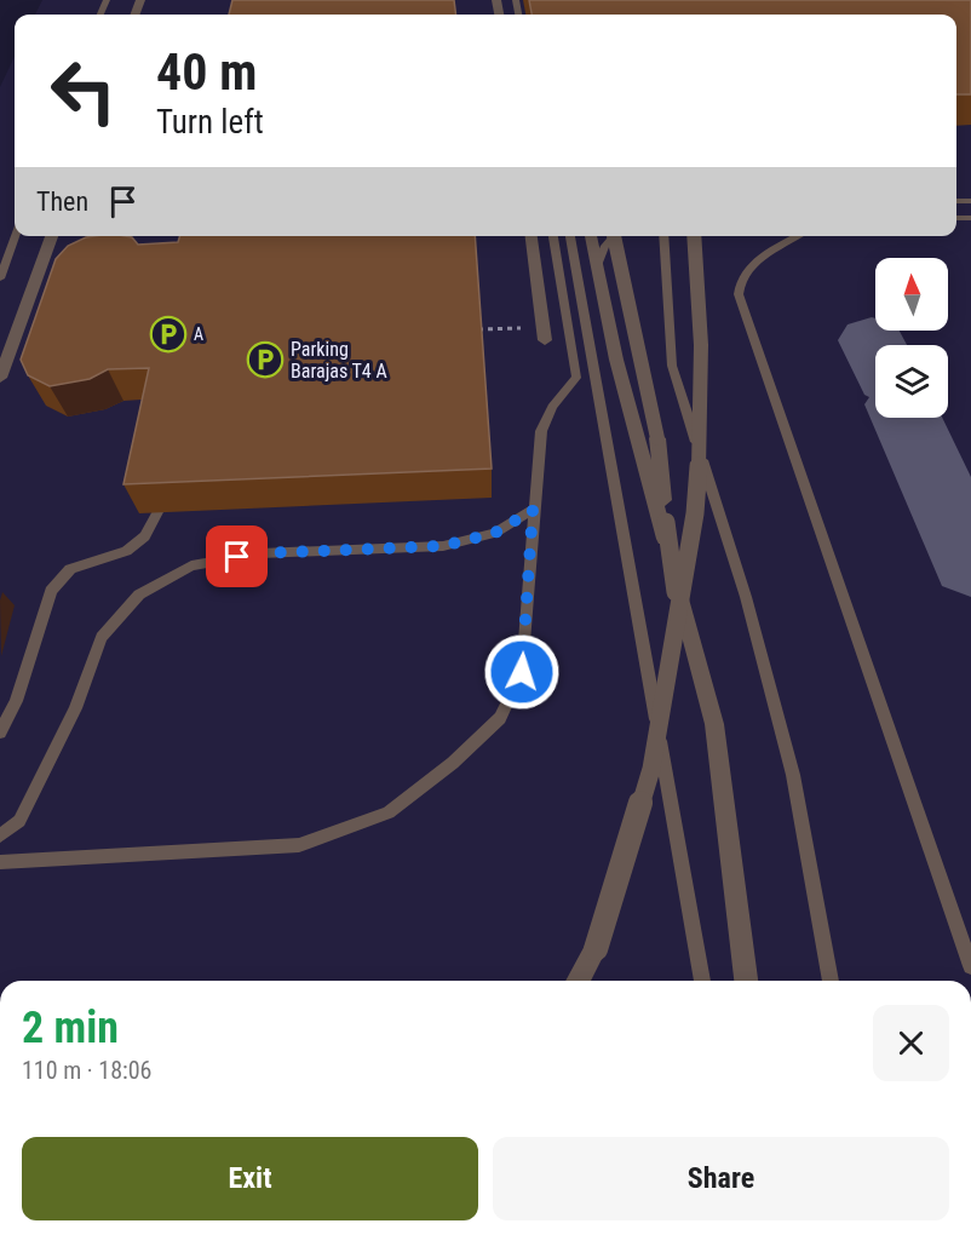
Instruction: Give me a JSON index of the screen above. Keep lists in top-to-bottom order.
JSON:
{
  "places": {
    "parking": ["A", "Parking Barajas T4 A"]
  },
  "north": "top",
  "page": {
    "turn": ["40 m", "Turn left"],
    "then": "Then",
    "heading": ["2 min", "110 m · 18:06"],
    "buttons": ["Exit", "Share"]
  }
}
